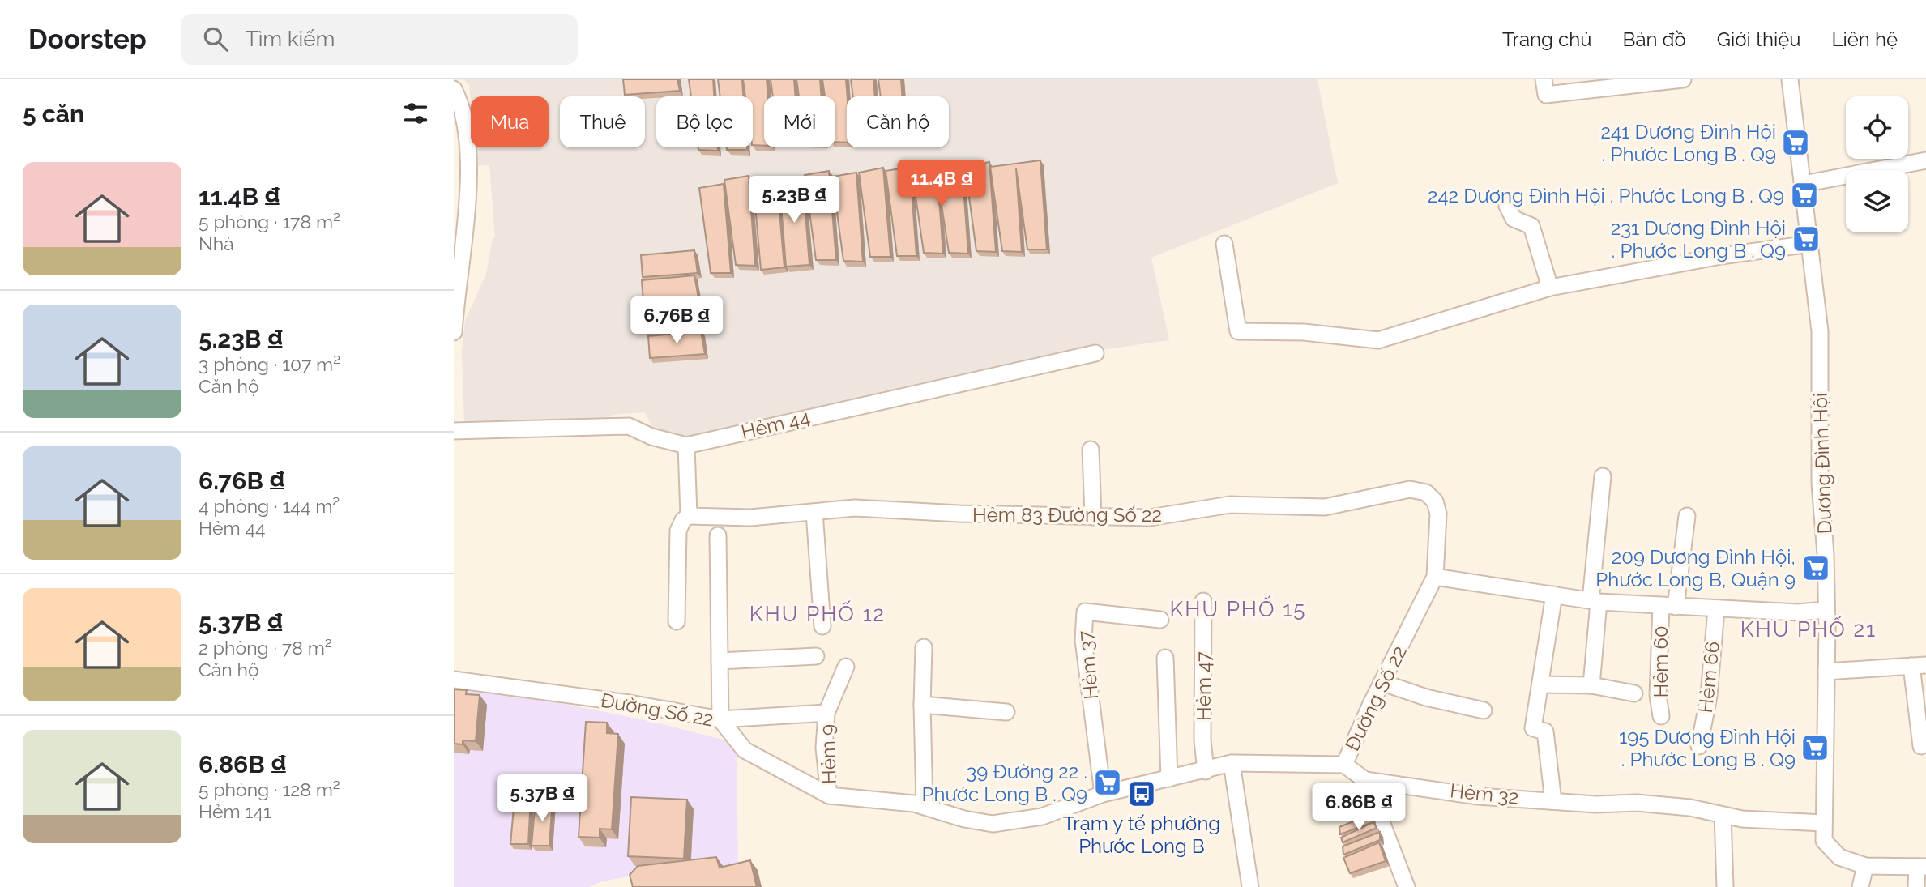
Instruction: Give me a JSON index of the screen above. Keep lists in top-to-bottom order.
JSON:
{
  "streets": {
    "street": [
      "Hẻm 44",
      "Dương Đình Hội",
      "Hẻm 83 Đường Số 22",
      "Hẻm 60",
      "Hẻm 37",
      "Hẻm 66",
      "Hẻm 47",
      "Đường Số 22",
      "Hẻm 9",
      "Hẻm 32"
    ]
  },
  "crossings": [
    ["Dương Đình Hội", "Hẻm 32"],
    ["Hẻm 83 Đường Số 22", "Đường Số 22"],
    ["Hẻm 37", "Đường Số 22"],
    ["Hẻm 47", "Đường Số 22"],
    ["Đường Số 22", "Hẻm 9"],
    ["Đường Số 22", "Hẻm 32"]
  ],
  "districts": ["KHU PHỐ 15", "KHU PHỐ 12", "KHU PHỐ 21"],
  "places": {
    "supermarket": [
      "241 Dương Đình Hội . Phước Long B . Q9",
      "242 Dương Đình Hội . Phước Long B . Q9",
      "231 Dương Đình Hội . Phước Long B . Q9",
      "209 Dương Đình Hội, Phước Long B, Quận 9",
      "195 Dương Đình Hội . Phước Long B . Q9",
      "39 Đường 22 . Phước Long B . Q9"
    ],
    "bus stop": ["Trạm y tế phường Phước Long B"]
  },
  "page": {
    "header": "Doorstep",
    "search": "Tìm kiếm",
    "nav": [
      "Trang chủ",
      "Bản đồ",
      "Giới thiệu",
      "Liên hệ"
    ],
    "heading": "5 căn",
    "chip": [
      "Mua",
      "Thuê",
      "Bộ lọc",
      "Mới",
      "Căn hộ"
    ],
    "list": [
      {
        "name": "11.4B ₫",
        "note": "5 phòng · 178 m² · Nhà"
      },
      {
        "name": "5.23B ₫",
        "note": "3 phòng · 107 m² · Căn hộ"
      },
      {
        "name": "6.76B ₫",
        "note": "4 phòng · 144 m² · Hẻm 44"
      },
      {
        "name": "5.37B ₫",
        "note": "2 phòng · 78 m² · Căn hộ"
      },
      {
        "name": "6.86B ₫",
        "note": "5 phòng · 128 m² · Hẻm 141"
      }
    ],
    "price": [
      "11.4B ₫",
      "5.23B ₫",
      "6.76B ₫",
      "5.37B ₫",
      "6.86B ₫"
    ]
  }
}
